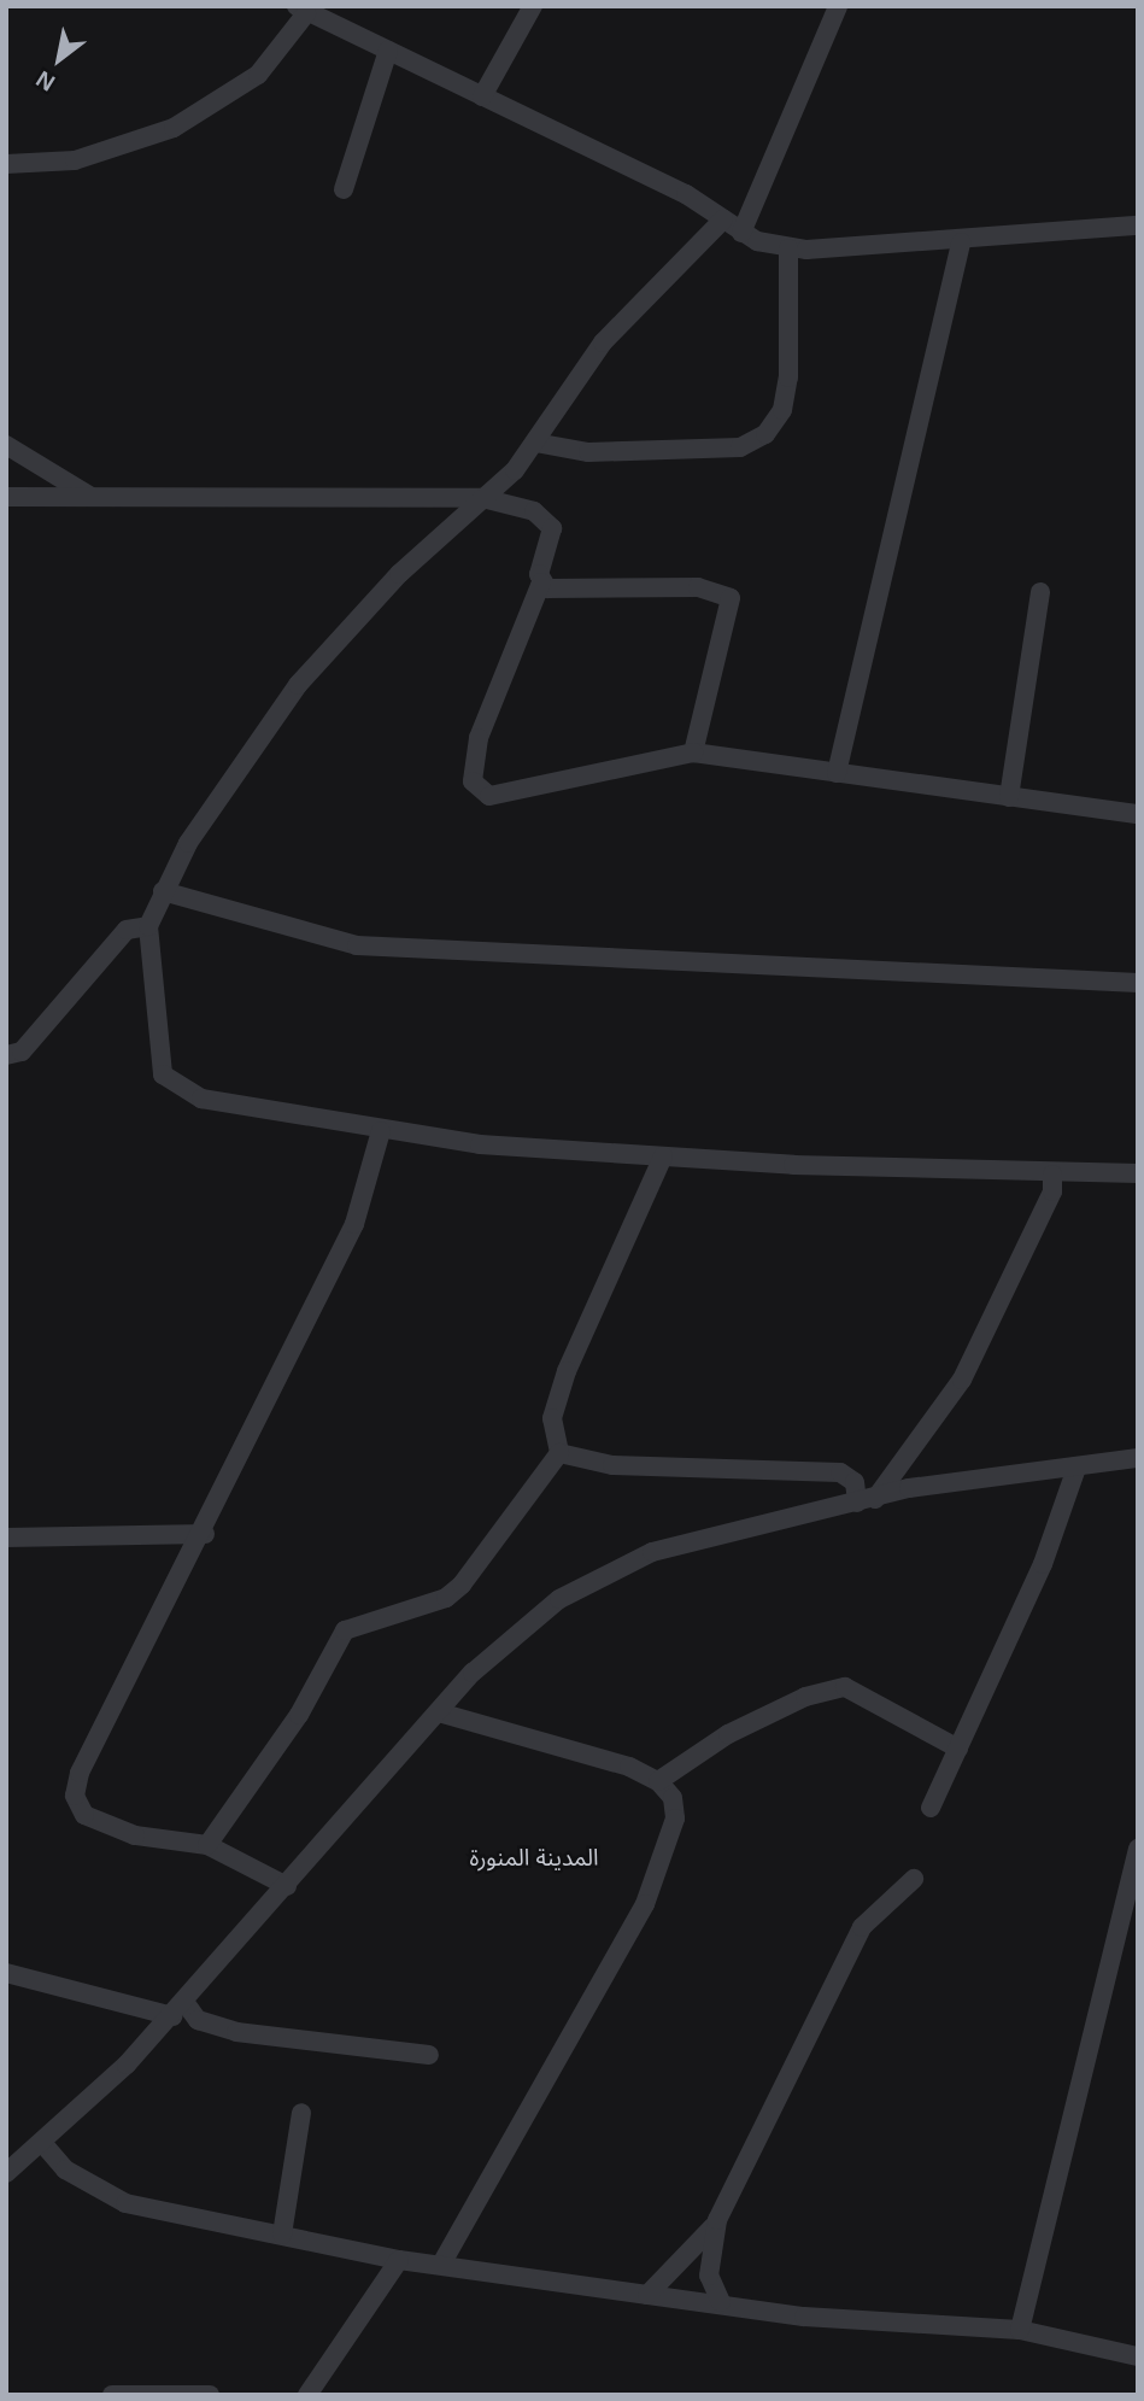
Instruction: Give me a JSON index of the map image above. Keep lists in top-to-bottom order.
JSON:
{
  "districts": ["المدينة المنورة"],
  "north": "bottom left"
}
